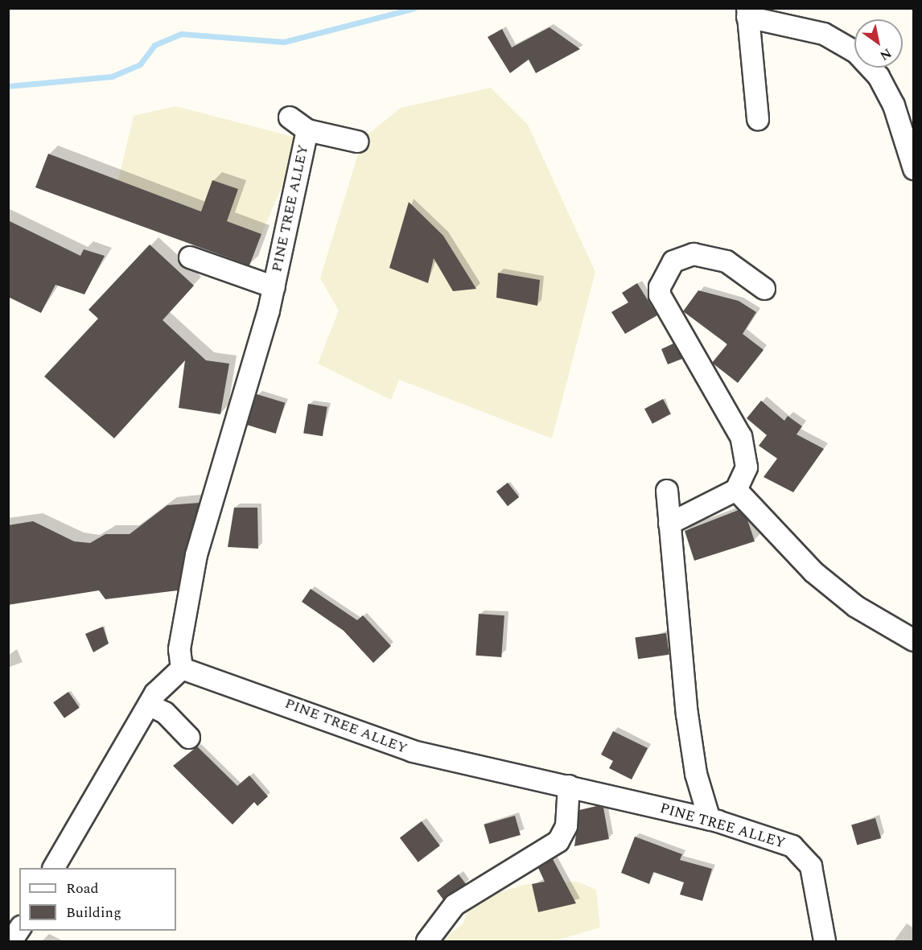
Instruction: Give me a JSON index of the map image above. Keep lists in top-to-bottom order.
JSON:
{
  "streets": {
    "street": ["PINE TREE ALLEY"]
  },
  "legend": ["Road", "Building"],
  "north": "bottom right"
}
